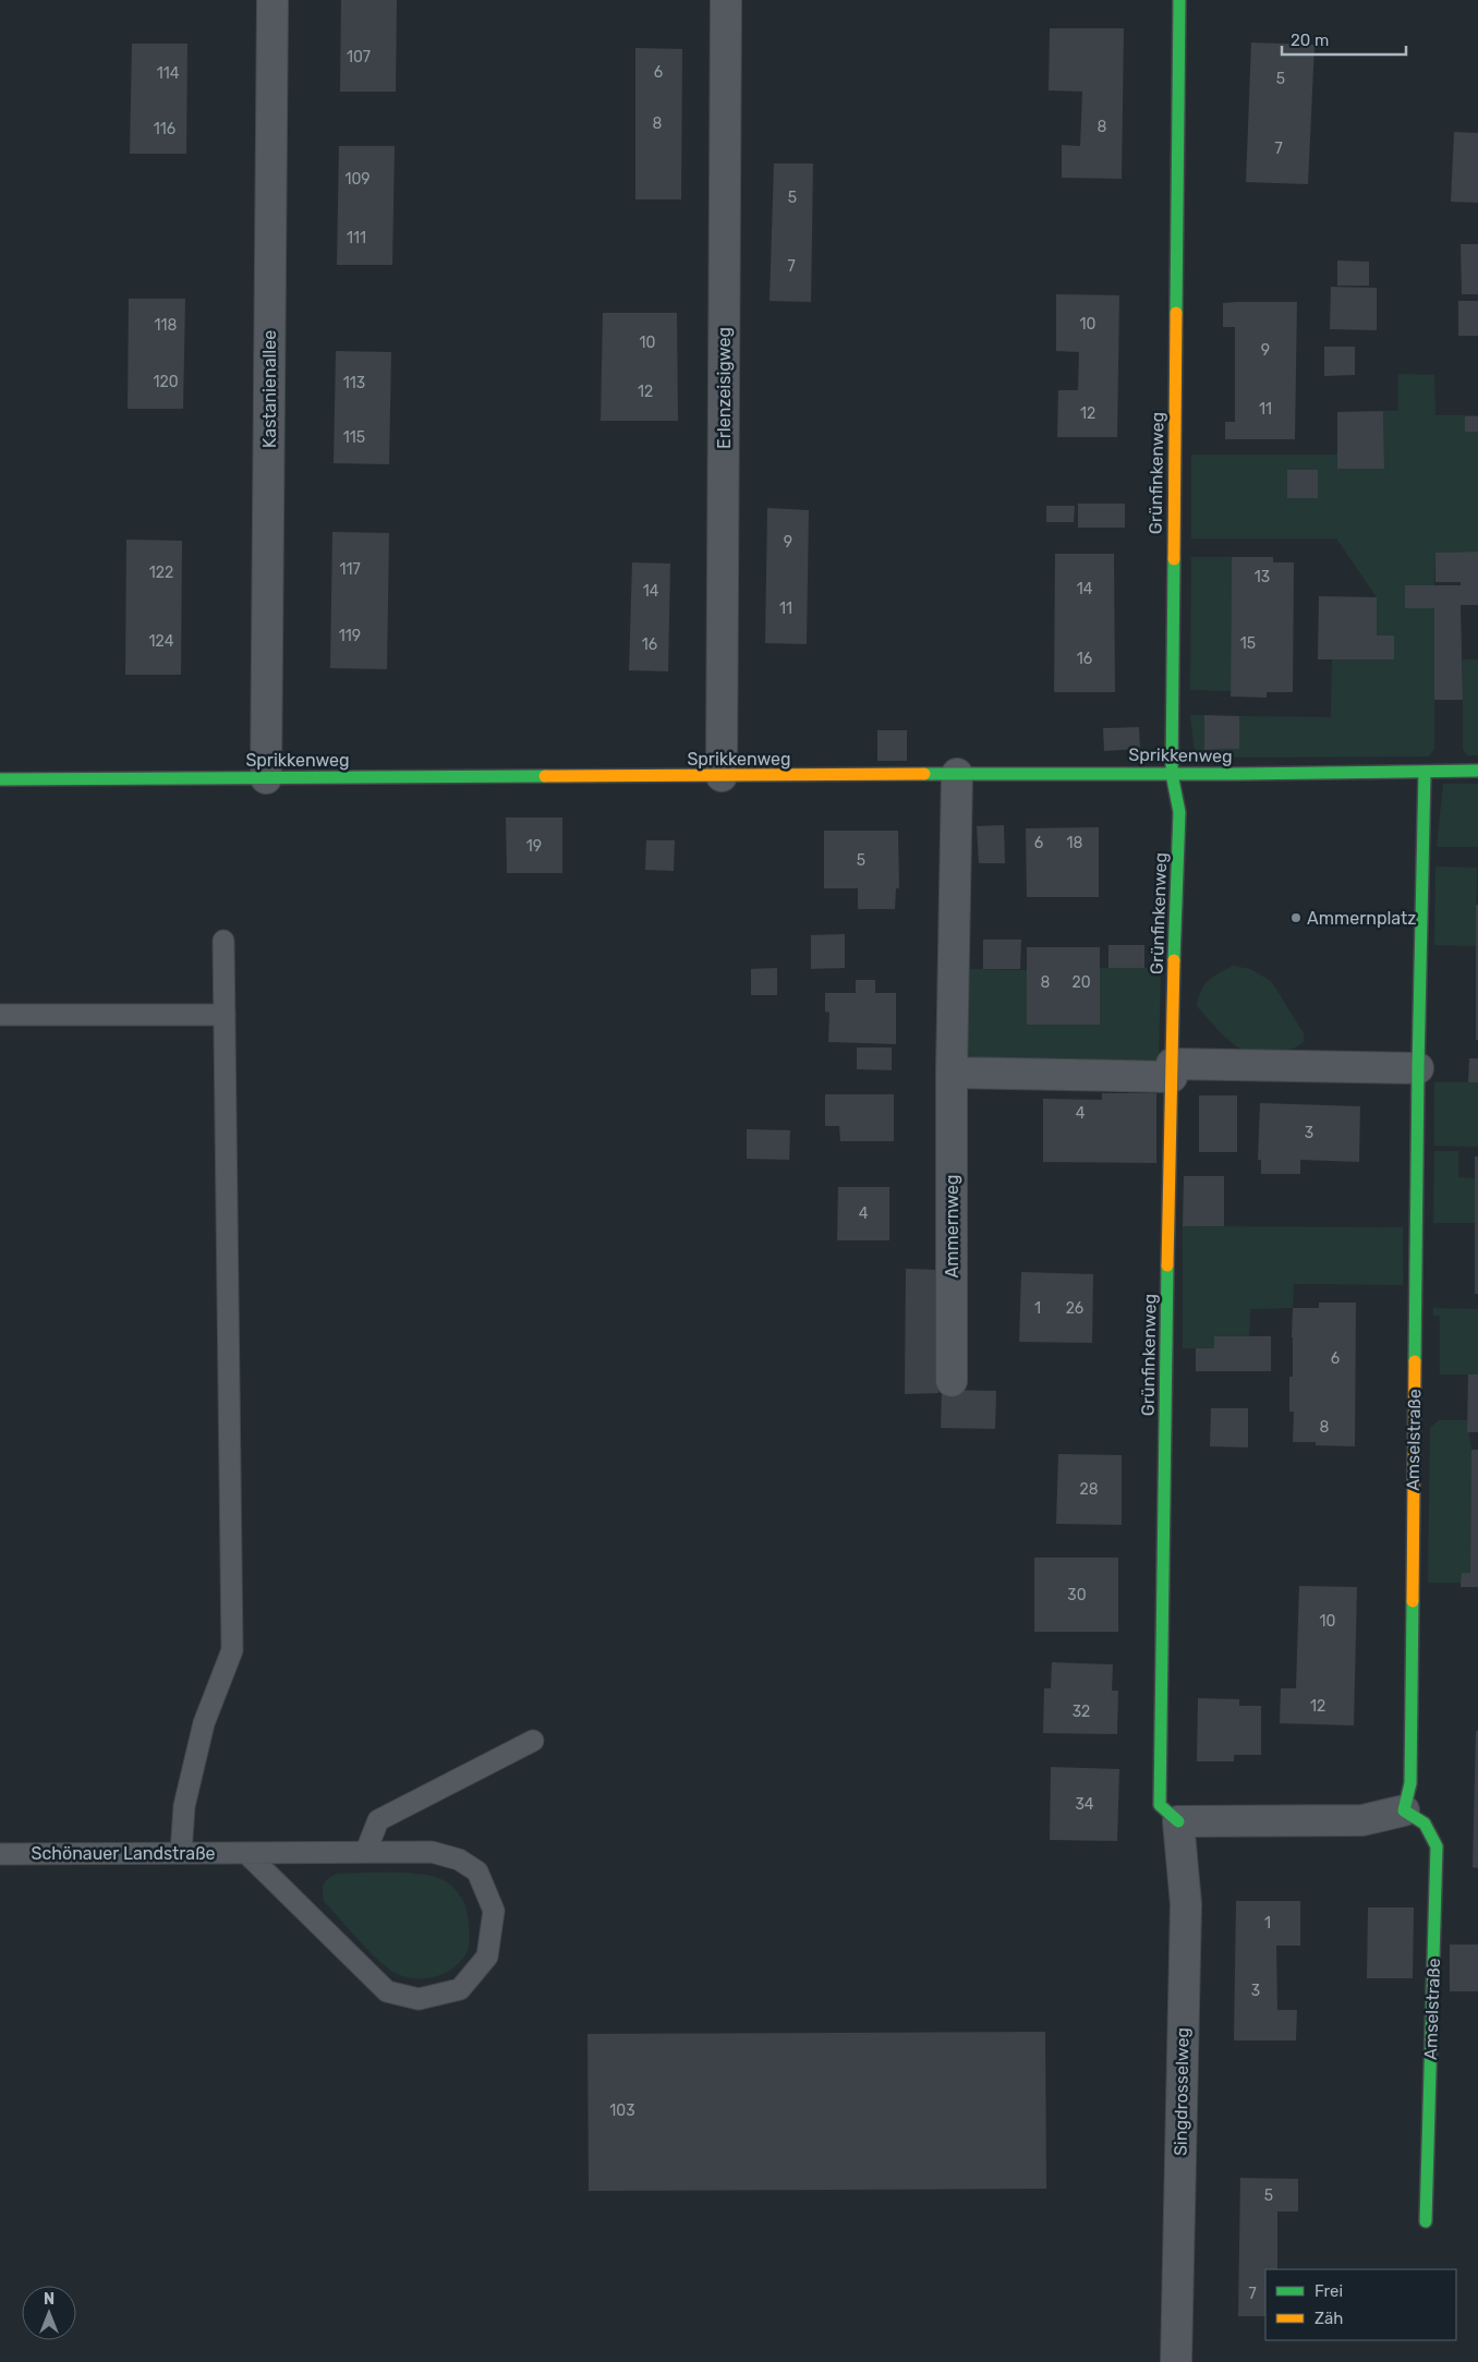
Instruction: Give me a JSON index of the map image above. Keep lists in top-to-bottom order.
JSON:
{
  "streets": {
    "street": [
      "Erlenzeisigweg",
      "Kastanienallee",
      "Grünfinkenweg",
      "Sprikkenweg",
      "Ammernweg",
      "Amselstraße",
      "Singdrosselweg"
    ],
    "lane": ["Schönauer Landstraße"]
  },
  "crossings": [
    ["Erlenzeisigweg", "Sprikkenweg"],
    ["Kastanienallee", "Sprikkenweg"],
    ["Grünfinkenweg", "Sprikkenweg"],
    ["Grünfinkenweg", "Singdrosselweg"]
  ],
  "places": ["Ammernplatz"],
  "house_numbers": [
    "107",
    "6",
    "114",
    "5",
    "8",
    "8",
    "116",
    "7",
    "109",
    "5",
    "111",
    "7",
    "10",
    "118",
    "10",
    "9",
    "120",
    "113",
    "12",
    "11",
    "12",
    "115",
    "9",
    "117",
    "122",
    "13",
    "14",
    "14",
    "11",
    "119",
    "124",
    "15",
    "16",
    "16",
    "6",
    "18",
    "19",
    "5",
    "8",
    "20",
    "4",
    "3",
    "4",
    "1",
    "26",
    "6",
    "8",
    "28",
    "30",
    "10",
    "12",
    "32",
    "34",
    "1",
    "3",
    "103",
    "5",
    "7"
  ],
  "legend": ["Frei", "Zäh"],
  "scale_bar": "20 m",
  "north": "top"
}
